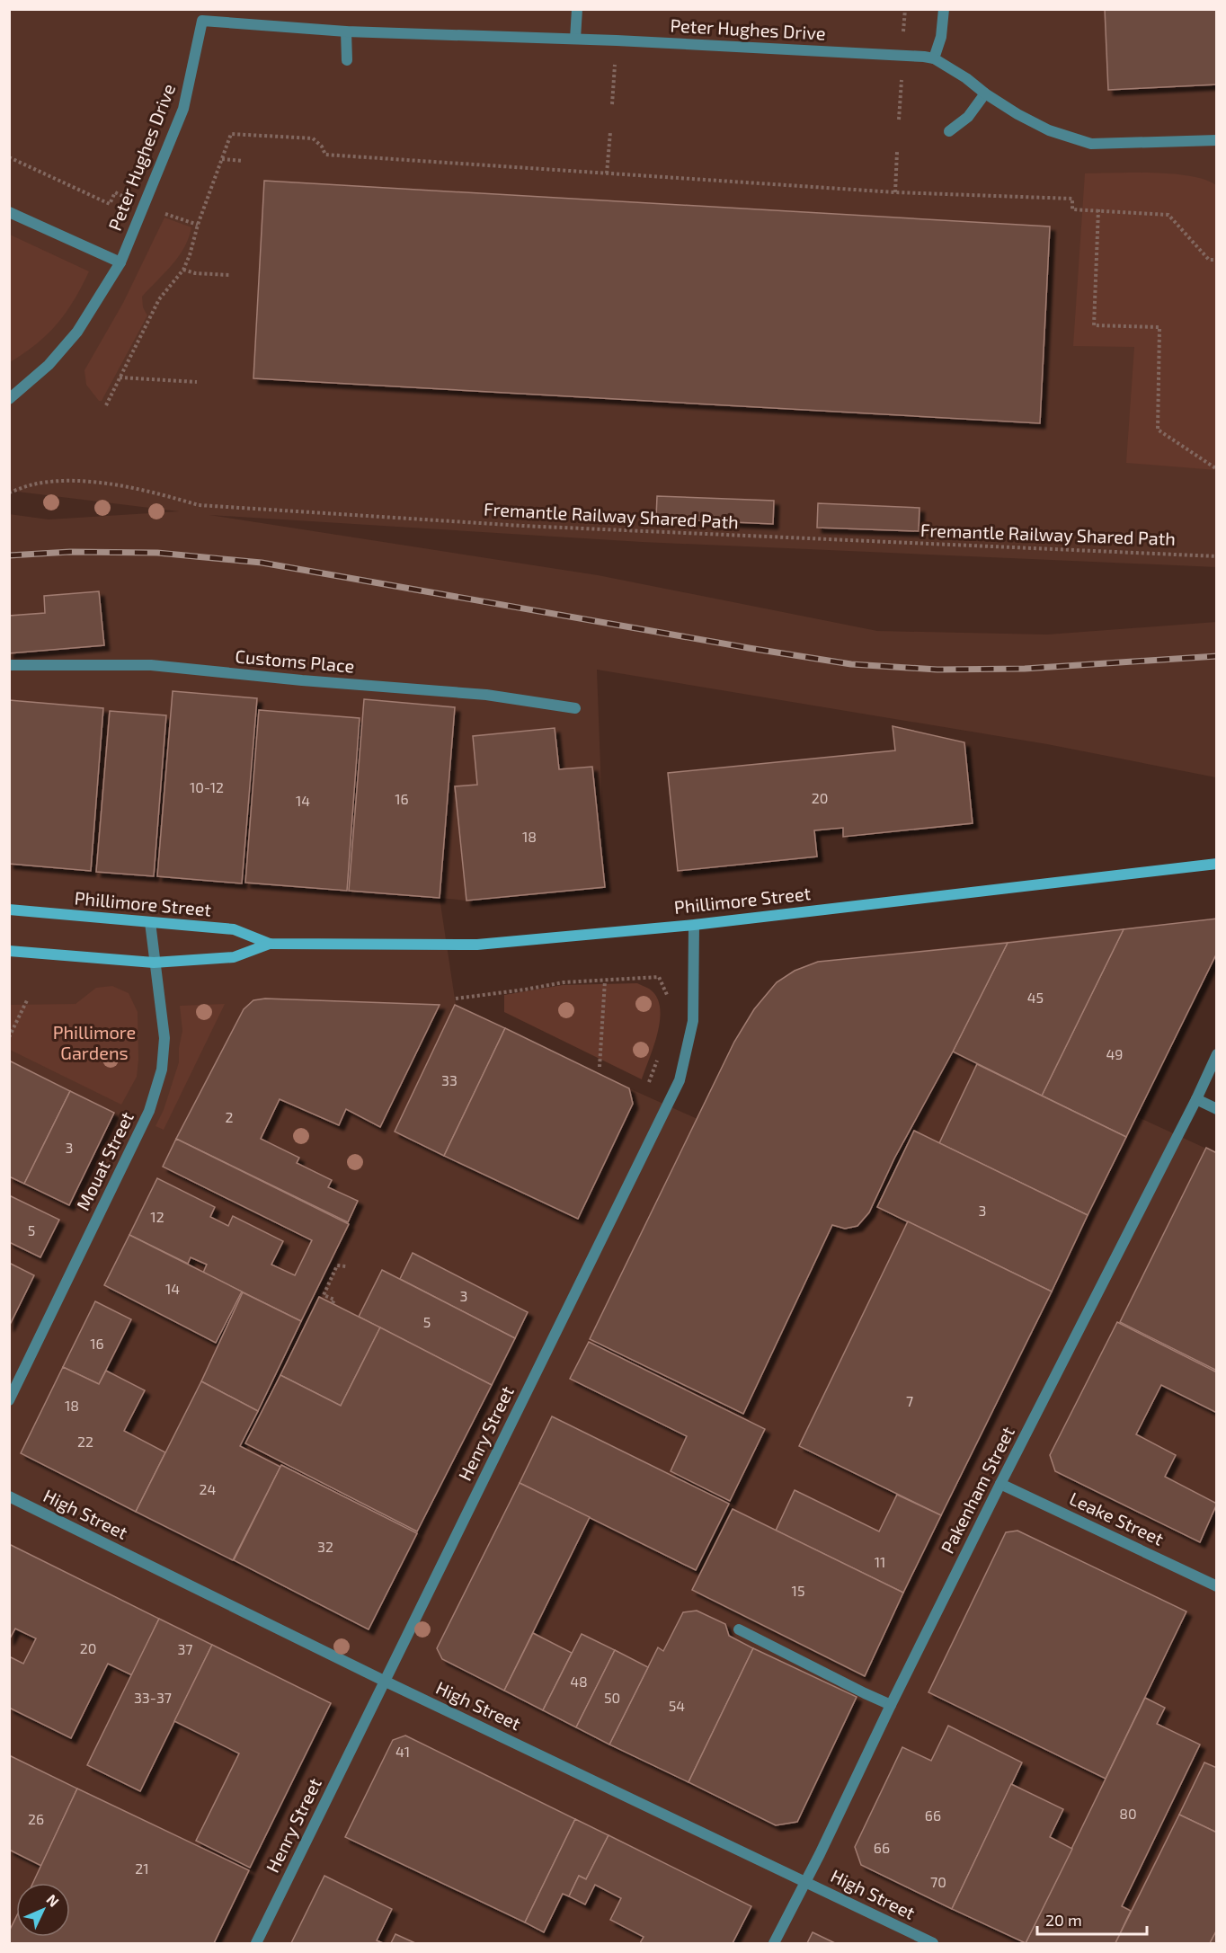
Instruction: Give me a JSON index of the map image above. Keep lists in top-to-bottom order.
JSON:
{
  "streets": {
    "street": [
      "Peter Hughes Drive",
      "Customs Place",
      "Phillimore Street",
      "Mouat Street",
      "Henry Street",
      "Pakenham Street",
      "High Street",
      "Leake Street"
    ],
    "path": ["Fremantle Railway Shared Path"]
  },
  "crossings": [
    ["Phillimore Street", "Mouat Street"],
    ["Phillimore Street", "Henry Street"],
    ["Henry Street", "High Street"],
    ["Pakenham Street", "High Street"],
    ["Pakenham Street", "Leake Street"]
  ],
  "parks": ["Phillimore Gardens"],
  "house_numbers": [
    "10-12",
    "20",
    "16",
    "14",
    "18",
    "45",
    "49",
    "33",
    "2",
    "3",
    "3",
    "12",
    "5",
    "14",
    "3",
    "5",
    "16",
    "7",
    "18",
    "22",
    "24",
    "32",
    "11",
    "15",
    "20",
    "37",
    "48",
    "33-37",
    "50",
    "54",
    "41",
    "80",
    "66",
    "26",
    "66",
    "21",
    "70"
  ],
  "scale_bar": "20 m",
  "north": "top right"
}
